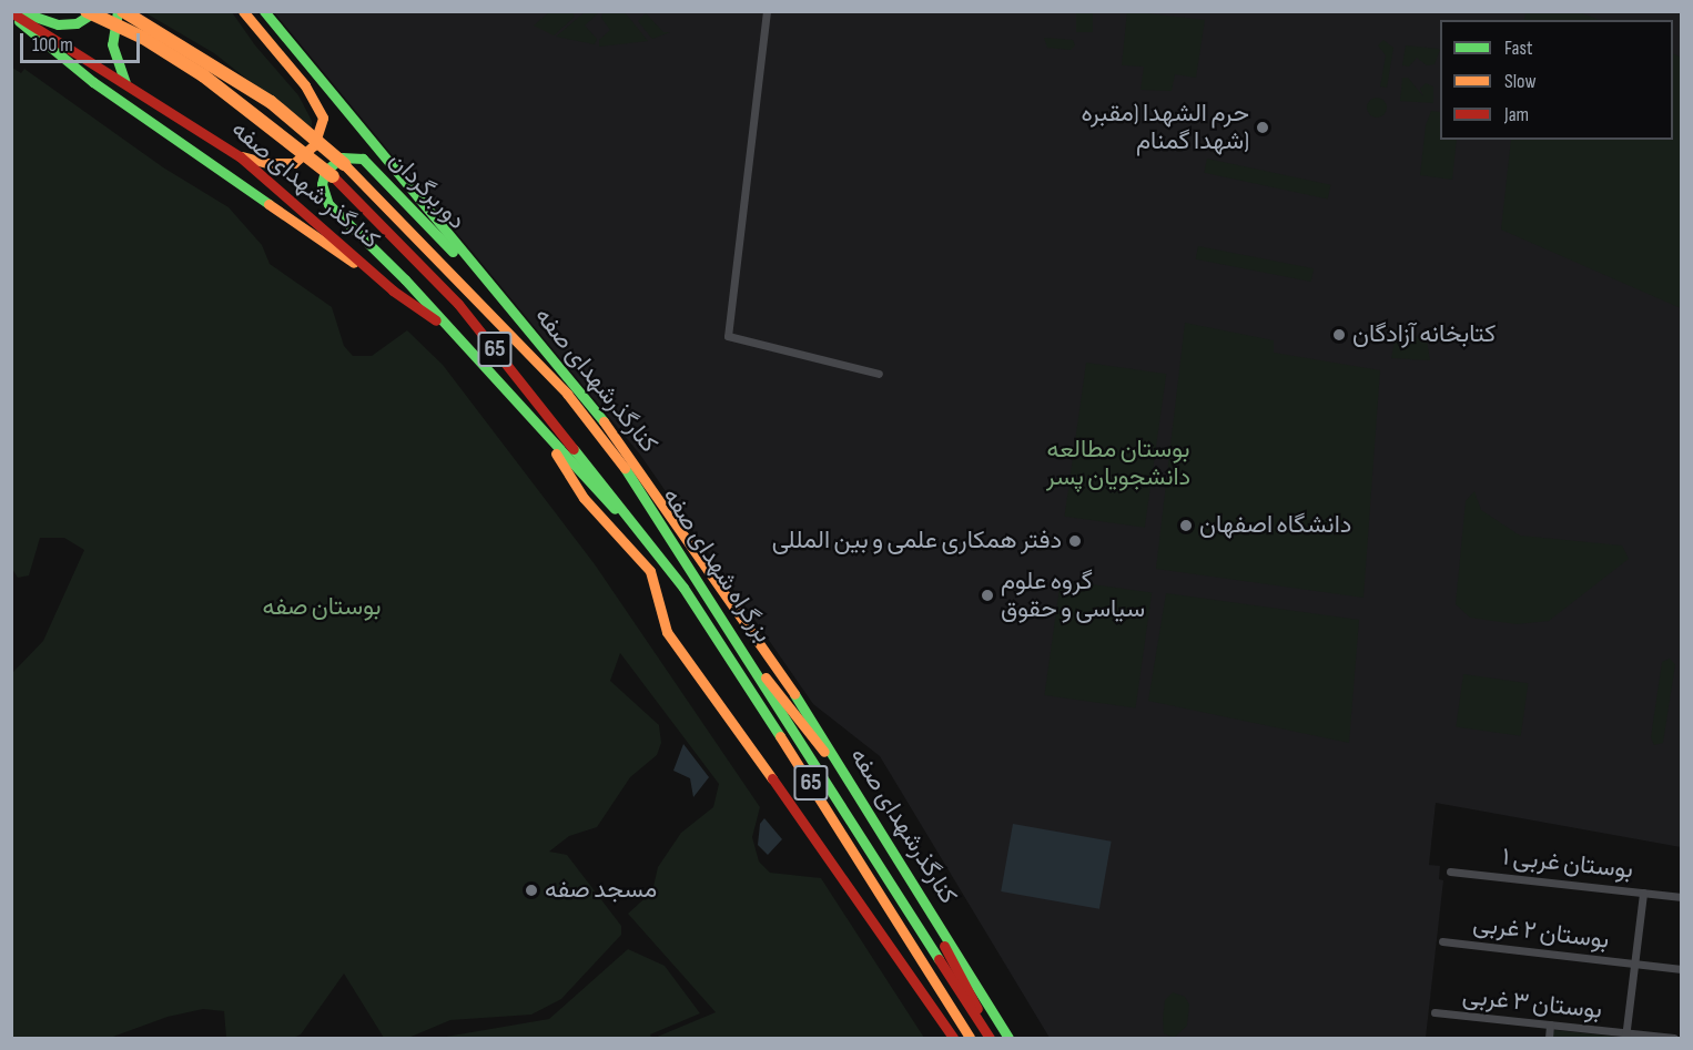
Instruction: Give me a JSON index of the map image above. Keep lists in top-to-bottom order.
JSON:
{
  "streets": {
    "main road": [
      "کنارگذر شهدای صفه",
      "دوربرگردان",
      "65",
      "کنارگذرشهدای صفه",
      "بزرگراه شهدای صفه"
    ],
    "street": ["بوستان غربی ۱", "بوستان ۲ غربی", "بوستان ۳ غربی"]
  },
  "crossings": [
    ["کنارگذر شهدای صفه", "دوربرگردان"],
    ["دوربرگردان", "کنارگذرشهدای صفه"]
  ],
  "parks": ["بوستان مطالعه دانشجویان پسر", "بوستان صفه"],
  "places": [
    "حرم الشهدا (مقبره شهدا گمنام)",
    "کتابخانه آزادگان",
    "دانشگاه اصفهان",
    "دفتر همکاری علمی و بین المللی",
    "گروه علوم سیاسی و حقوق",
    "مسجد صفه"
  ],
  "legend": ["Fast", "Slow", "Jam"],
  "scale_bar": "100 m"
}
